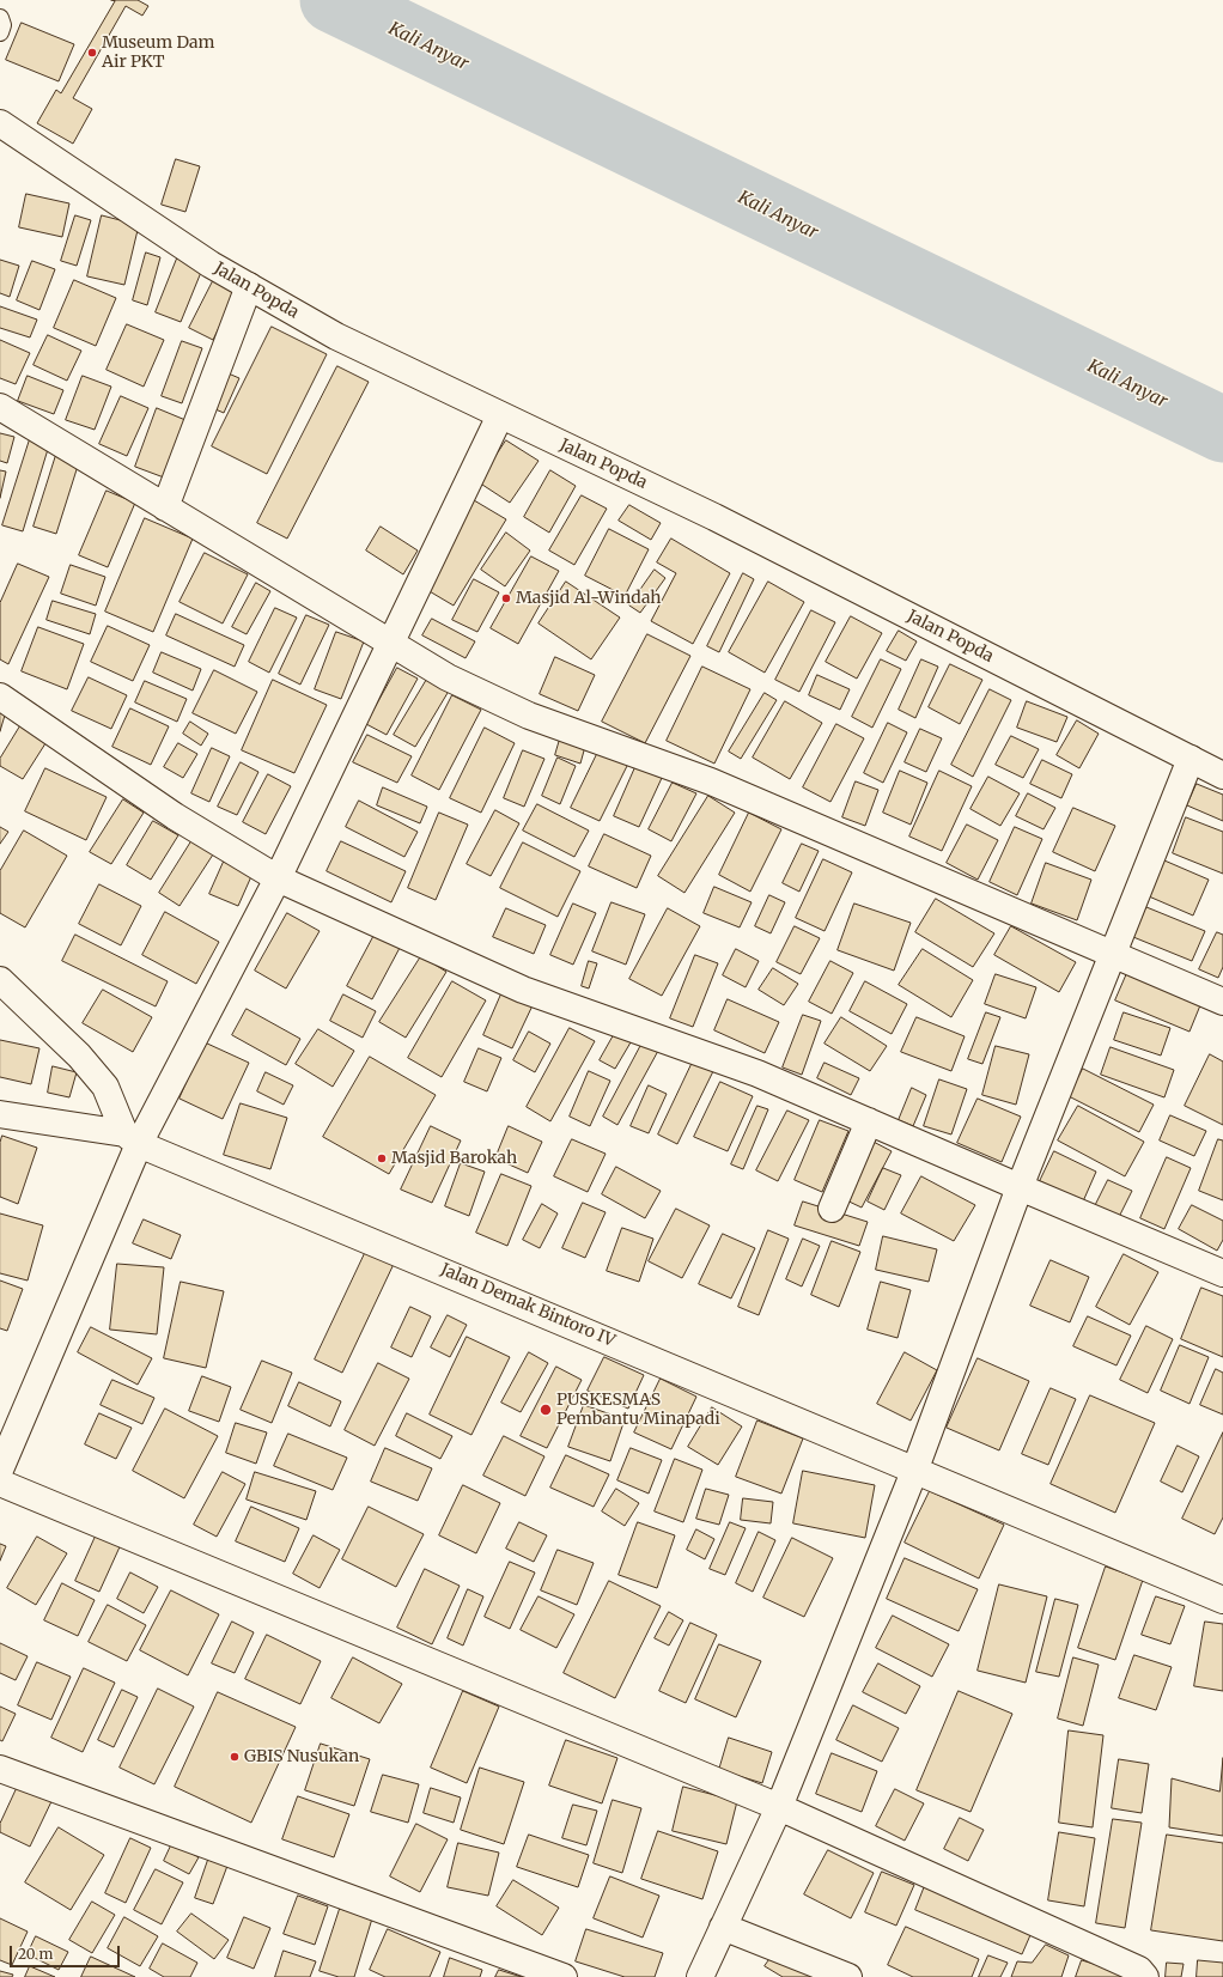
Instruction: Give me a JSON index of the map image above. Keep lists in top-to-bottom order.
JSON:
{
  "streets": {
    "street": ["Jalan Popda", "Jalan Demak Bintoro IV"]
  },
  "water": ["Kali Anyar"],
  "places": [
    "Museum Dam Air PKT",
    "Masjid Al-Windah",
    "Masjid Barokah",
    "PUSKESMAS Pembantu Minapadi",
    "GBIS Nusukan"
  ],
  "scale_bar": "20 m"
}
